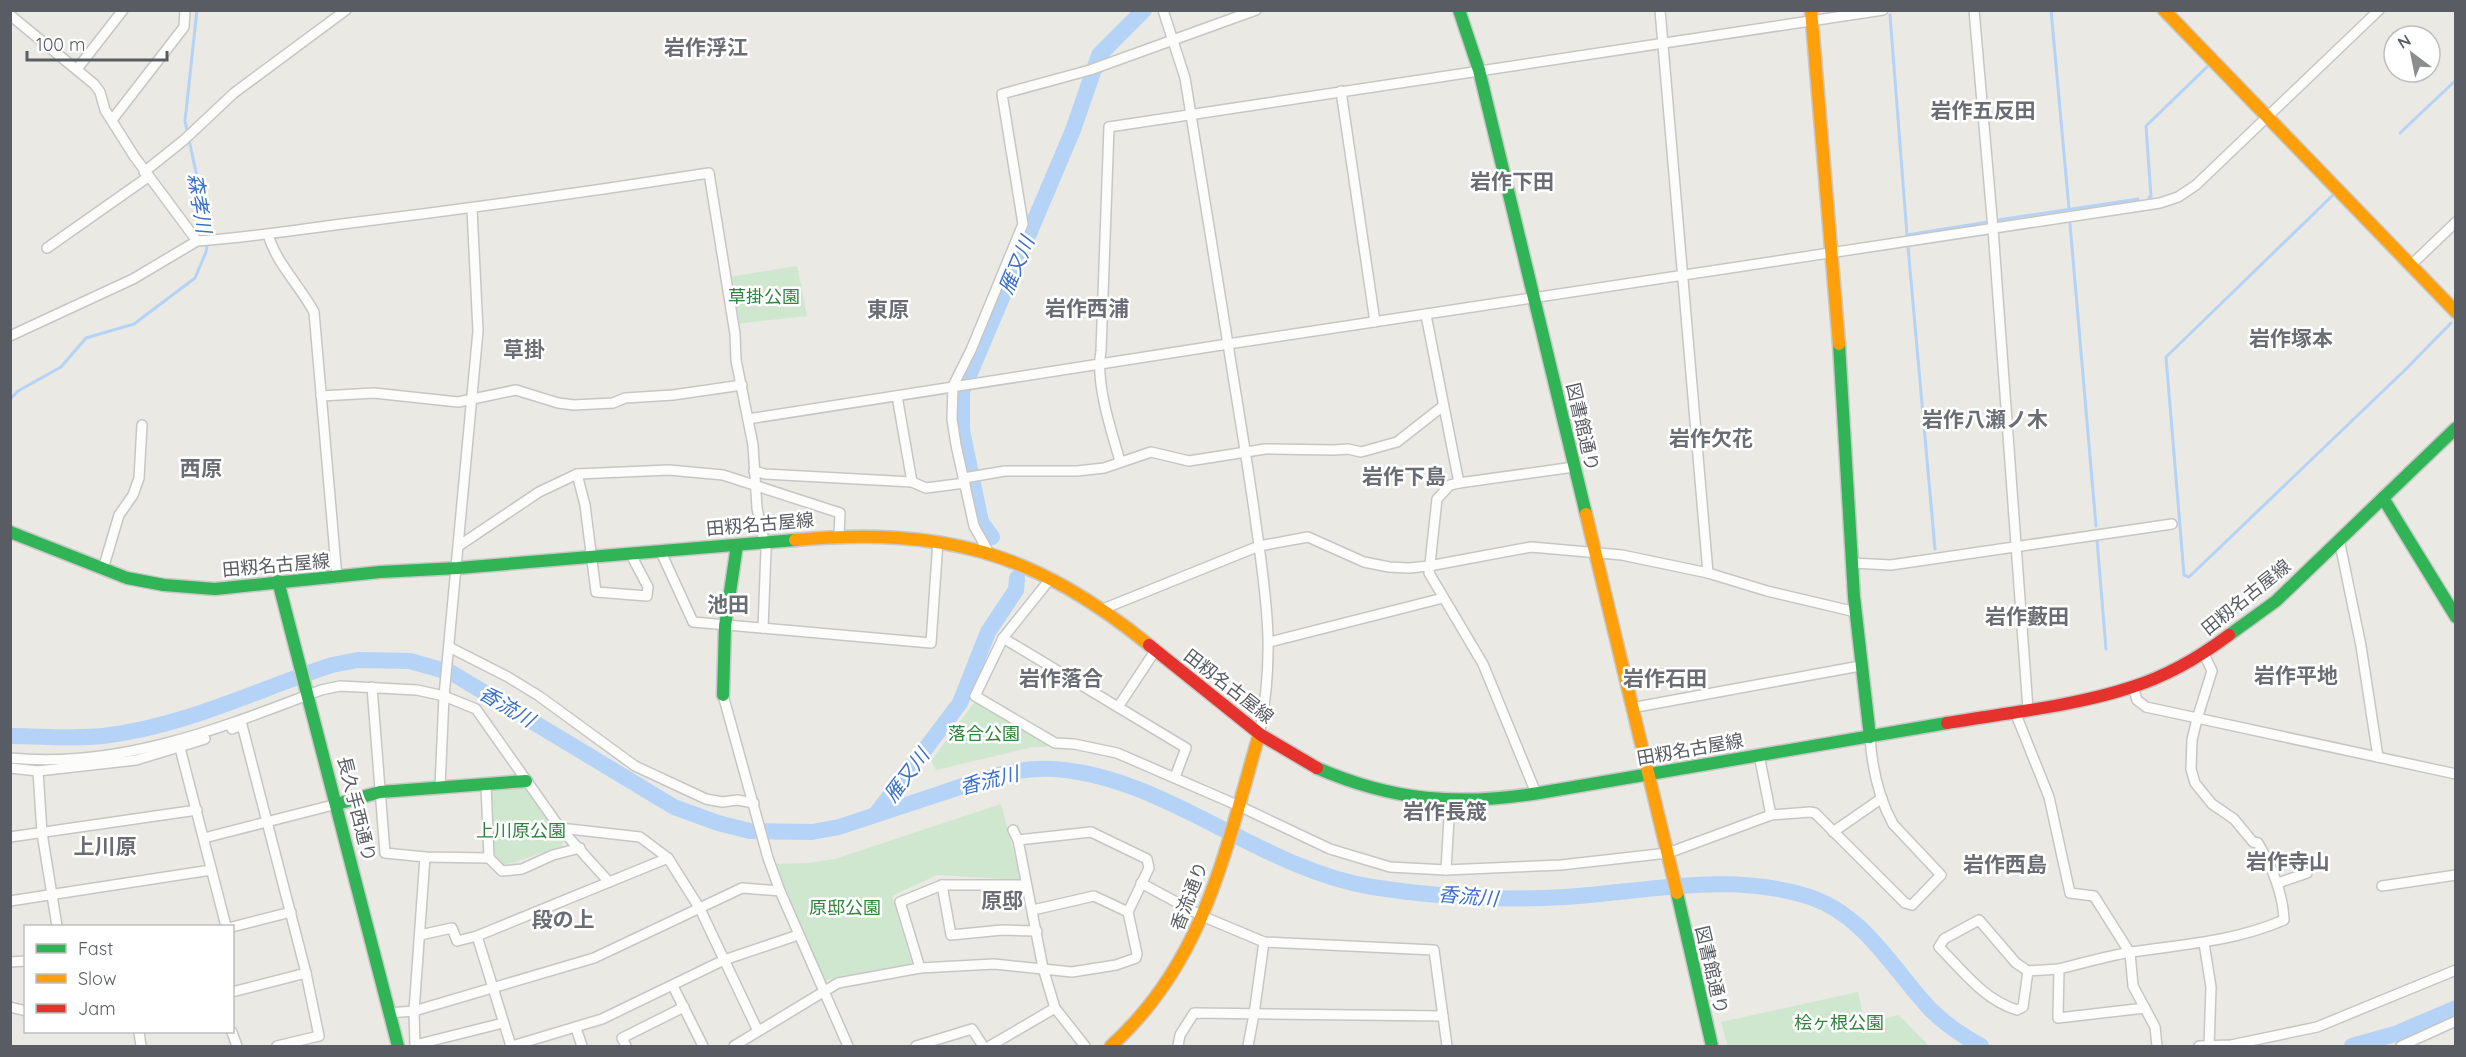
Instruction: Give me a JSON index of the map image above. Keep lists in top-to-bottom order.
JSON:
{
  "streets": {
    "street": [
      "図書館通り",
      "田籾名古屋線",
      "長久手西通り",
      "香流通り"
    ]
  },
  "crossings": [
    ["図書館通り", "田籾名古屋線"],
    ["田籾名古屋線", "長久手西通り"],
    ["田籾名古屋線", "香流通り"]
  ],
  "districts": [
    "岩作浮江",
    "岩作五反田",
    "岩作下田",
    "岩作西浦",
    "東原",
    "岩作塚本",
    "草掛",
    "岩作八瀬ノ木",
    "岩作欠花",
    "西原",
    "岩作下島",
    "池田",
    "岩作藪田",
    "岩作平地",
    "岩作落合",
    "岩作石田",
    "岩作長筬",
    "上川原",
    "岩作寺山",
    "岩作西島",
    "原邸",
    "段の上"
  ],
  "water": ["森孝川", "雁又川", "香流川"],
  "parks": [
    "草掛公園",
    "落合公園",
    "上川原公園",
    "原邸公園",
    "桧ヶ根公園"
  ],
  "legend": ["Fast", "Slow", "Jam"],
  "scale_bar": "100 m",
  "north": "top left"
}
